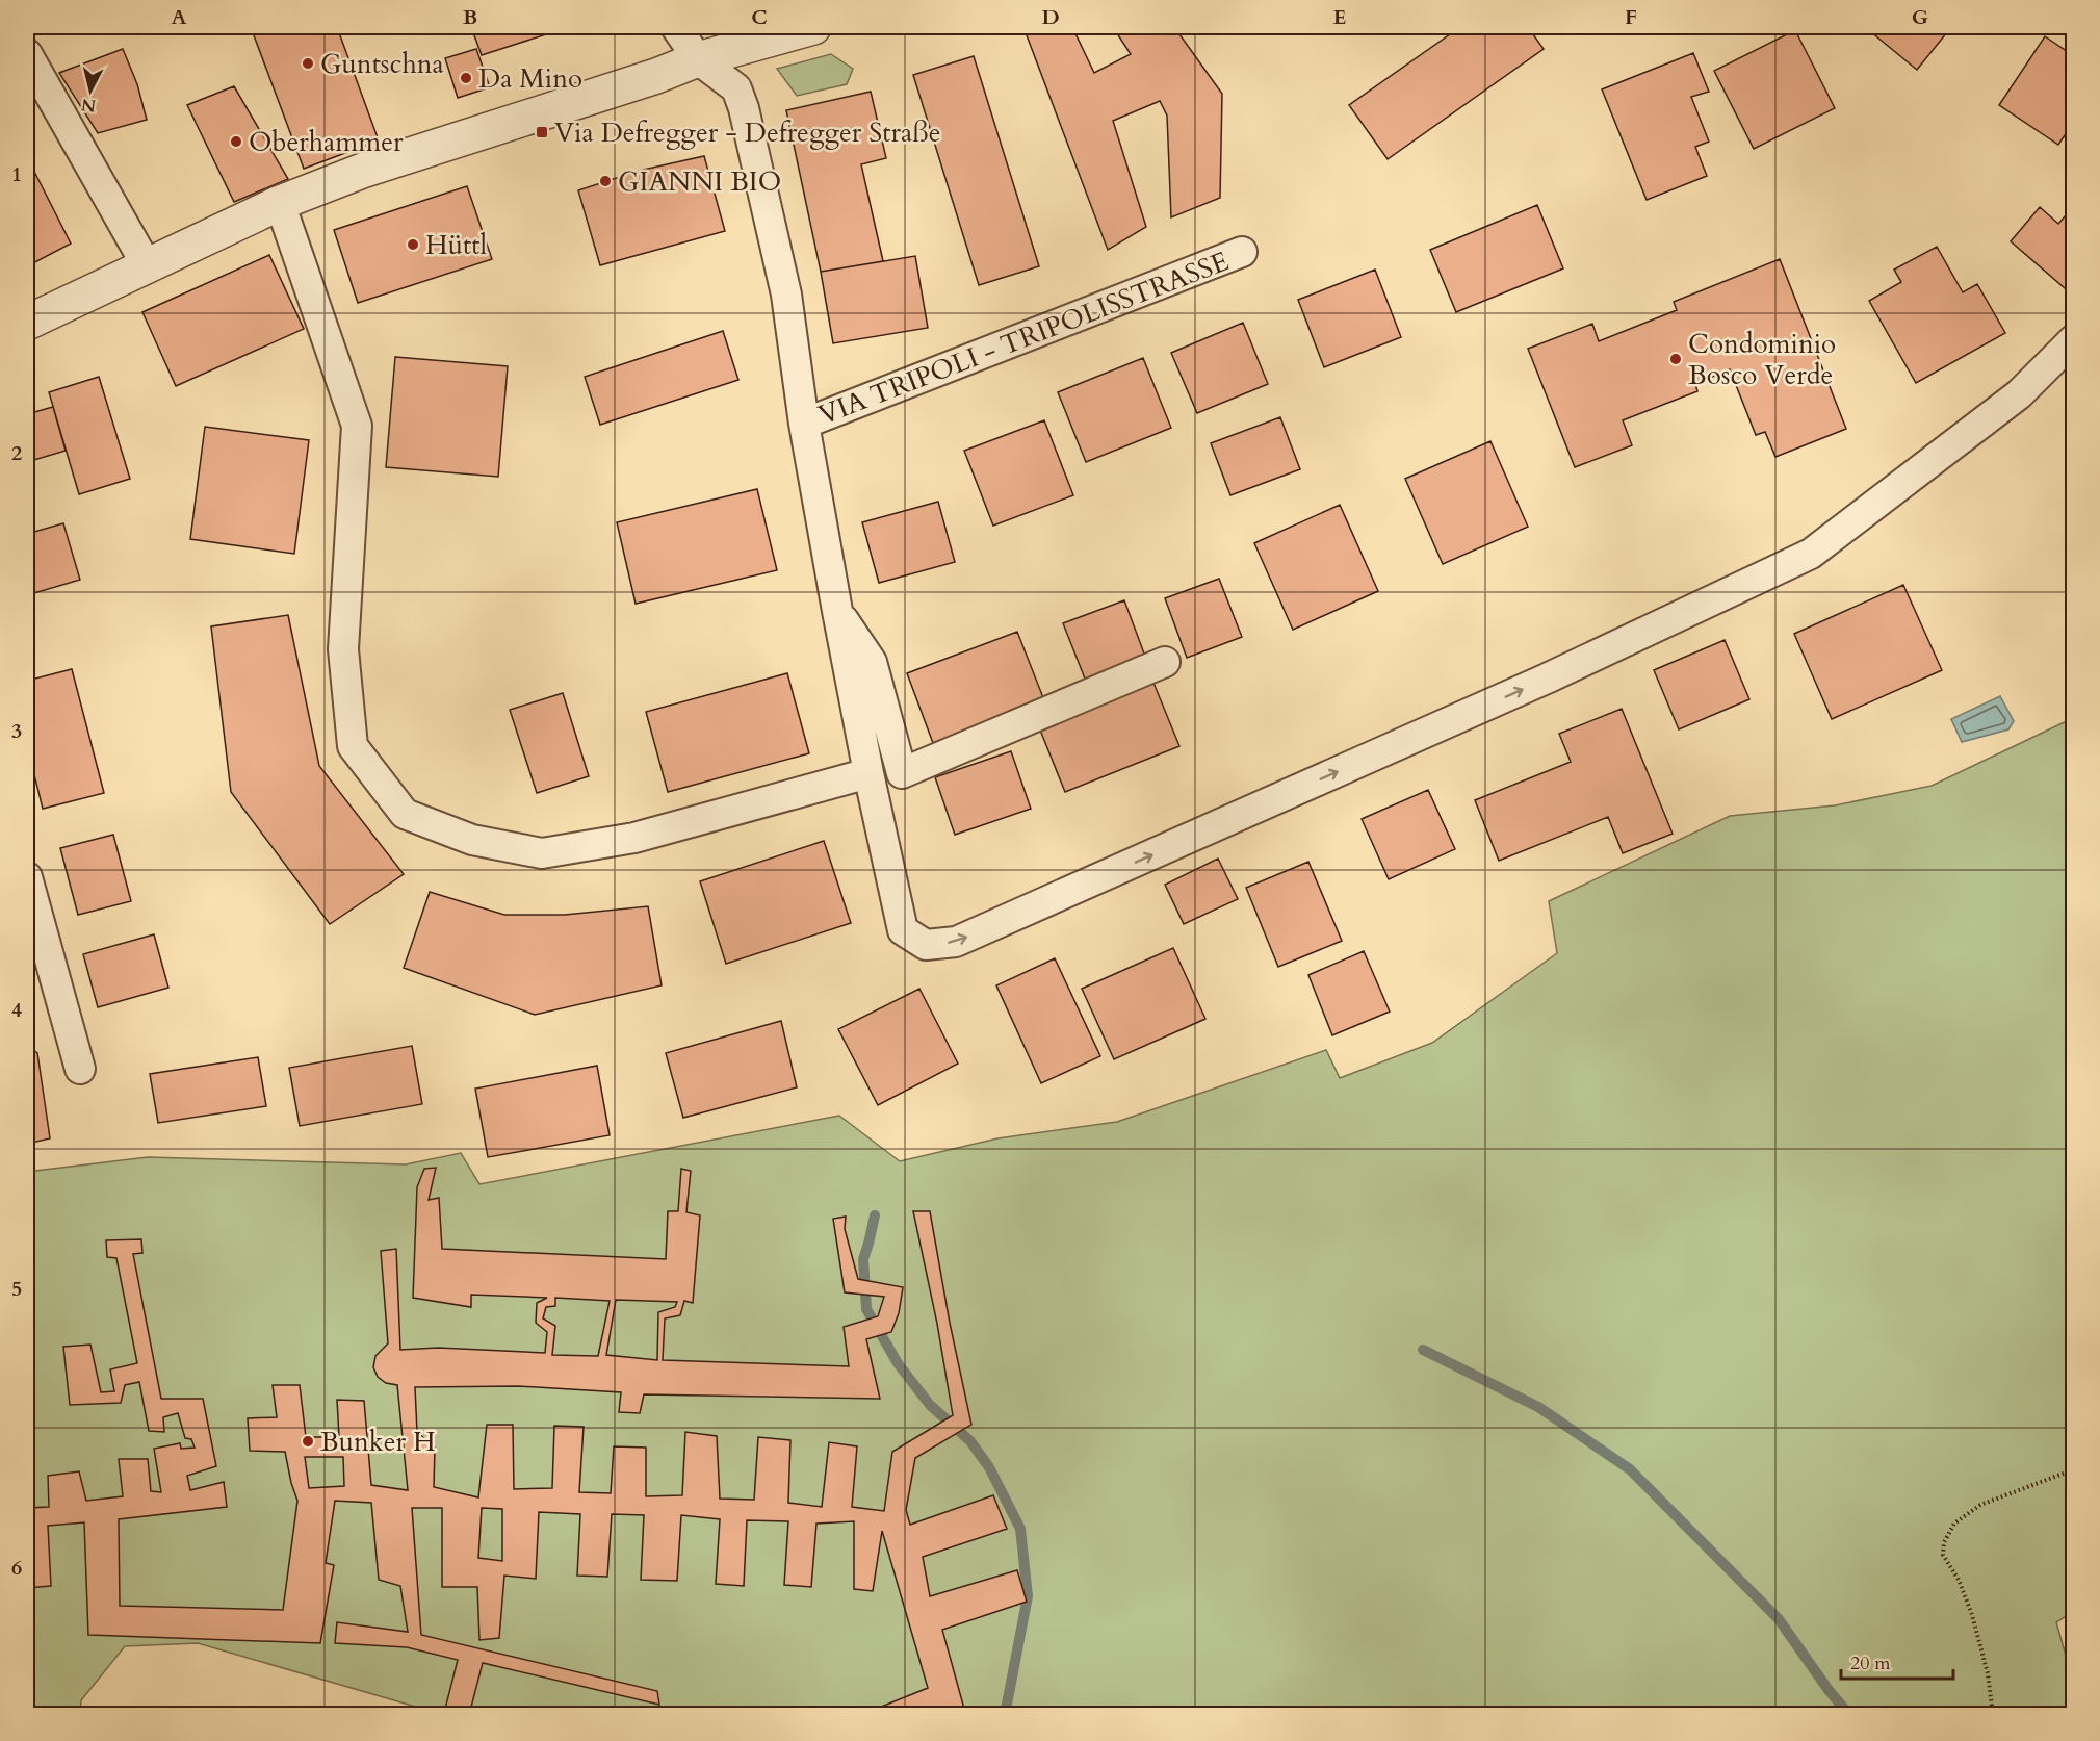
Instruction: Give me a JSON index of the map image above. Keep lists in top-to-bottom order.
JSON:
{
  "streets": {
    "street": ["VIA TRIPOLI - TRIPOLISSTRASSE"]
  },
  "places": {
    "other": [
      "Guntschna",
      "Da Mino",
      "Oberhammer",
      "GIANNI BIO",
      "Hüttl",
      "Condominio Bosco Verde",
      "Bunker H"
    ],
    "transit": ["Via Defregger - Defregger Straße"]
  },
  "scale_bar": "20 m",
  "north": "bottom",
  "grid": {
    "columns": [
      "A",
      "B",
      "C",
      "D",
      "E",
      "F",
      "G"
    ],
    "rows": [
      "1",
      "2",
      "3",
      "4",
      "5",
      "6"
    ]
  }
}
